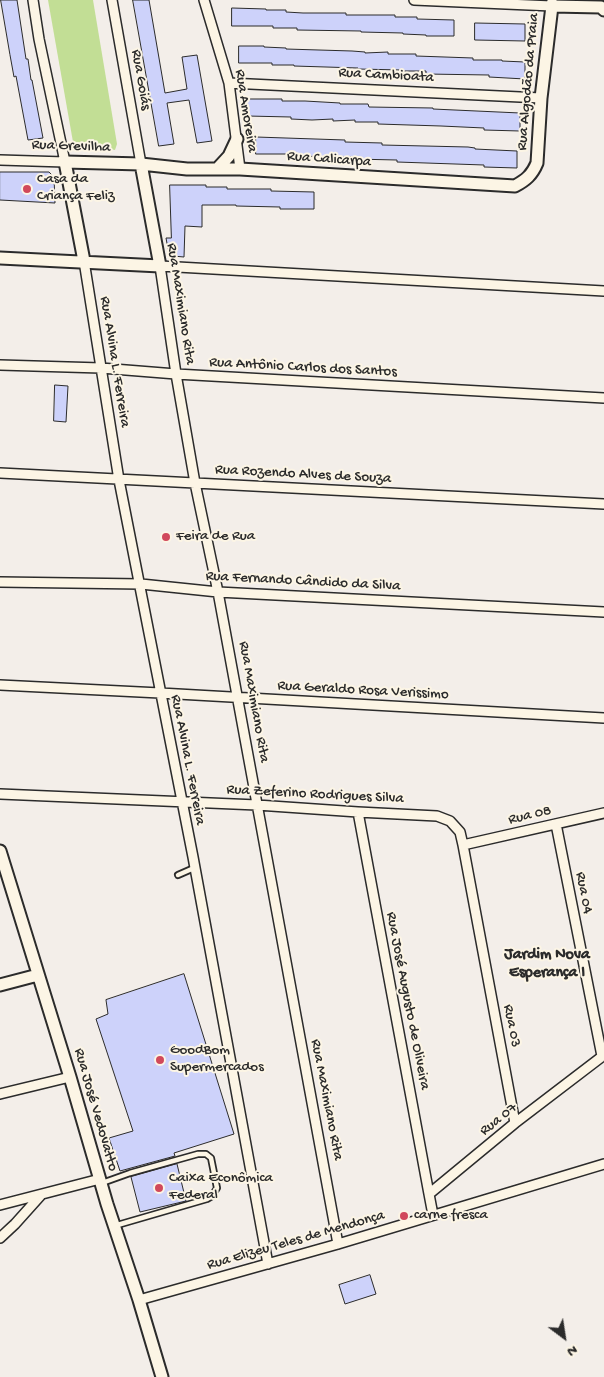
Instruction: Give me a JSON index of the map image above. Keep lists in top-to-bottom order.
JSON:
{
  "streets": {
    "street": [
      "Rua Cambioata",
      "Rua Goiás",
      "Rua Algodão da Praia",
      "Rua Amoreira",
      "Rua Grevilha",
      "Rua Calicarpa",
      "Rua Maximiano Rita",
      "Rua Alvina L. Ferreira",
      "Rua Antônio Carlos dos Santos",
      "Rua Rozendo Alves de Souza",
      "Rua Fernando Cândido da Silva",
      "Rua Geraldo Rosa Verissimo",
      "Rua Zeferino Rodrigues Silva",
      "Rua 08",
      "Rua 04",
      "Rua José Augusto de Oliveira",
      "Rua 03",
      "Rua José Vedovatto",
      "Rua 07",
      "Rua Elizeu Teles de Mendonça"
    ]
  },
  "crossings": [
    ["Rua Cambioata", "Rua Algodão da Praia"],
    ["Rua Cambioata", "Rua Amoreira"],
    ["Rua Goiás", "Rua Grevilha"],
    ["Rua Goiás", "Rua Calicarpa"],
    ["Rua Goiás", "Rua Maximiano Rita"],
    ["Rua Algodão da Praia", "Rua Calicarpa"],
    ["Rua Amoreira", "Rua Calicarpa"],
    ["Rua Grevilha", "Rua Calicarpa"],
    ["Rua Grevilha", "Rua Maximiano Rita"],
    ["Rua Calicarpa", "Rua Maximiano Rita"],
    ["Rua Maximiano Rita", "Rua Antônio Carlos dos Santos"],
    ["Rua Maximiano Rita", "Rua Rozendo Alves de Souza"],
    ["Rua Maximiano Rita", "Rua Fernando Cândido da Silva"],
    ["Rua Maximiano Rita", "Rua Geraldo Rosa Verissimo"],
    ["Rua Maximiano Rita", "Rua Zeferino Rodrigues Silva"],
    ["Rua Maximiano Rita", "Rua Elizeu Teles de Mendonça"],
    ["Rua Alvina L. Ferreira", "Rua Antônio Carlos dos Santos"],
    ["Rua Alvina L. Ferreira", "Rua Rozendo Alves de Souza"],
    ["Rua Alvina L. Ferreira", "Rua Fernando Cândido da Silva"],
    ["Rua Alvina L. Ferreira", "Rua Geraldo Rosa Verissimo"],
    ["Rua Alvina L. Ferreira", "Rua Zeferino Rodrigues Silva"],
    ["Rua Alvina L. Ferreira", "Rua Elizeu Teles de Mendonça"],
    ["Rua Zeferino Rodrigues Silva", "Rua 08"],
    ["Rua Zeferino Rodrigues Silva", "Rua José Augusto de Oliveira"],
    ["Rua Zeferino Rodrigues Silva", "Rua 03"],
    ["Rua 08", "Rua 04"],
    ["Rua 08", "Rua 03"],
    ["Rua 04", "Rua 07"],
    ["Rua José Augusto de Oliveira", "Rua 07"],
    ["Rua 03", "Rua 07"],
    ["Rua José Vedovatto", "Rua Elizeu Teles de Mendonça"]
  ],
  "districts": ["Jardim Nova Esperança I"],
  "places": [
    "Casa da Criança Feliz",
    "Feira de Rua",
    "GoodBom Supermercados",
    "Caixa Econômica Federal",
    "carne fresca"
  ],
  "north": "bottom right"
}
